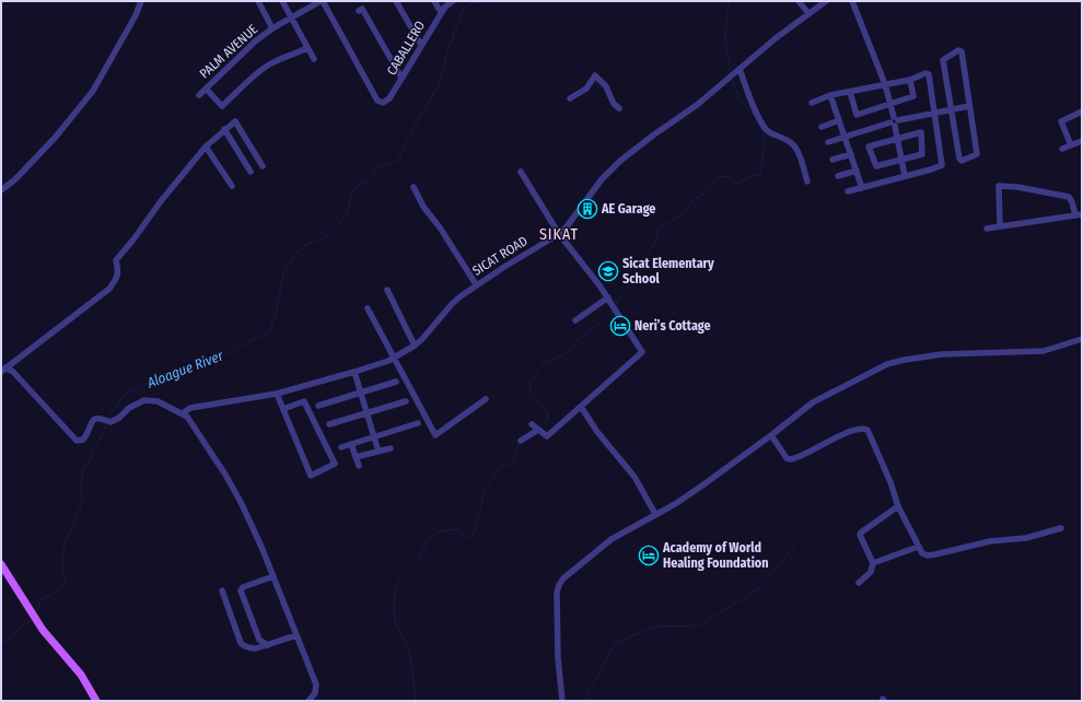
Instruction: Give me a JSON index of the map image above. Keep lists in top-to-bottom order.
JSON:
{
  "streets": {
    "street": ["CABALLERO", "PALM AVENUE", "SICAT ROAD"]
  },
  "crossings": [
    ["CABALLERO", "PALM AVENUE"]
  ],
  "districts": ["SIKAT"],
  "water": ["Aloague River"],
  "places": {
    "building": ["AE Garage"],
    "school or university": ["Sicat Elementary School"],
    "hotel": ["Neri’s Cottage", "Academy of World Healing Foundation"]
  }
}
